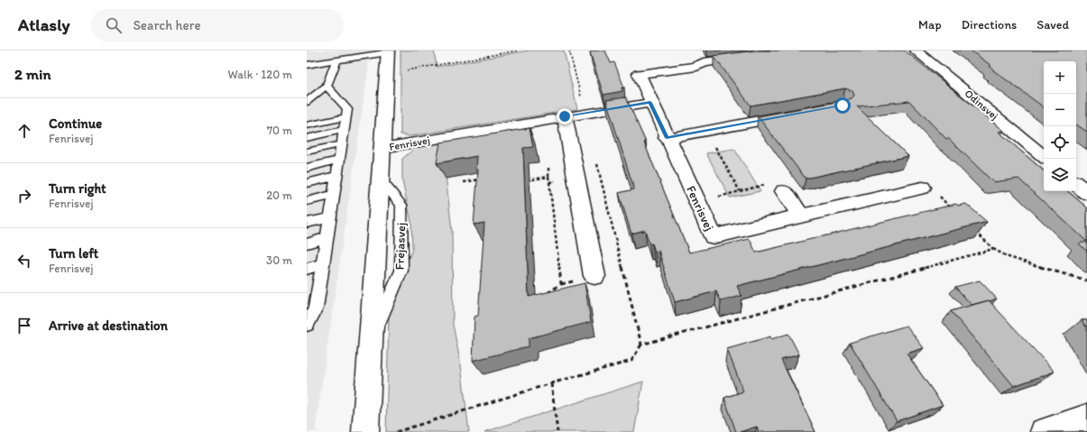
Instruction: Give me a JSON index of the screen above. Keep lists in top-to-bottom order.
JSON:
{
  "streets": {
    "street": ["Odinsvej", "Fenrisvej", "Frejasvej"]
  },
  "crossings": [
    ["Fenrisvej", "Frejasvej"]
  ],
  "page": {
    "header": "Atlasly",
    "search": "Search here",
    "nav": ["Map", "Directions", "Saved"],
    "heading": ["2 min", "Walk · 120 m"],
    "map_buttons": ["+", "−"],
    "list": [
      ["Continue", "Fenrisvej", "70 m"],
      ["Turn right", "Fenrisvej", "20 m"],
      ["Turn left", "Fenrisvej", "30 m"],
      "Arrive at destination"
    ]
  }
}
